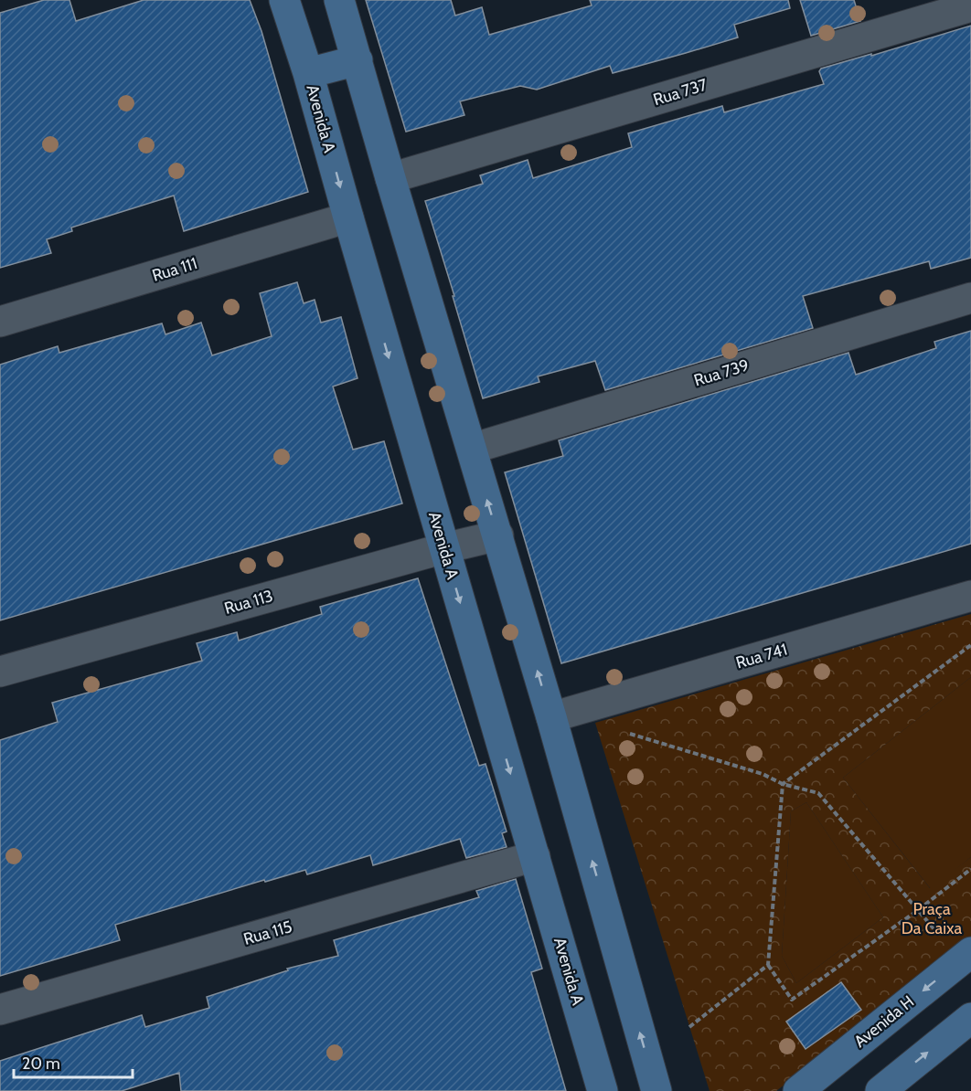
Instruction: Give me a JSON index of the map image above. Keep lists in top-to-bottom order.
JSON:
{
  "streets": {
    "street": [
      "Rua 737",
      "Avenida A",
      "Rua 111",
      "Rua 739",
      "Rua 113",
      "Rua 741",
      "Rua 115",
      "Avenida H"
    ]
  },
  "crossings": [
    ["Avenida A", "Rua 111"],
    ["Avenida A", "Rua 113"],
    ["Avenida A", "Rua 115"]
  ],
  "parks": ["Praça Da Caixa"],
  "scale_bar": "20 m"
}
